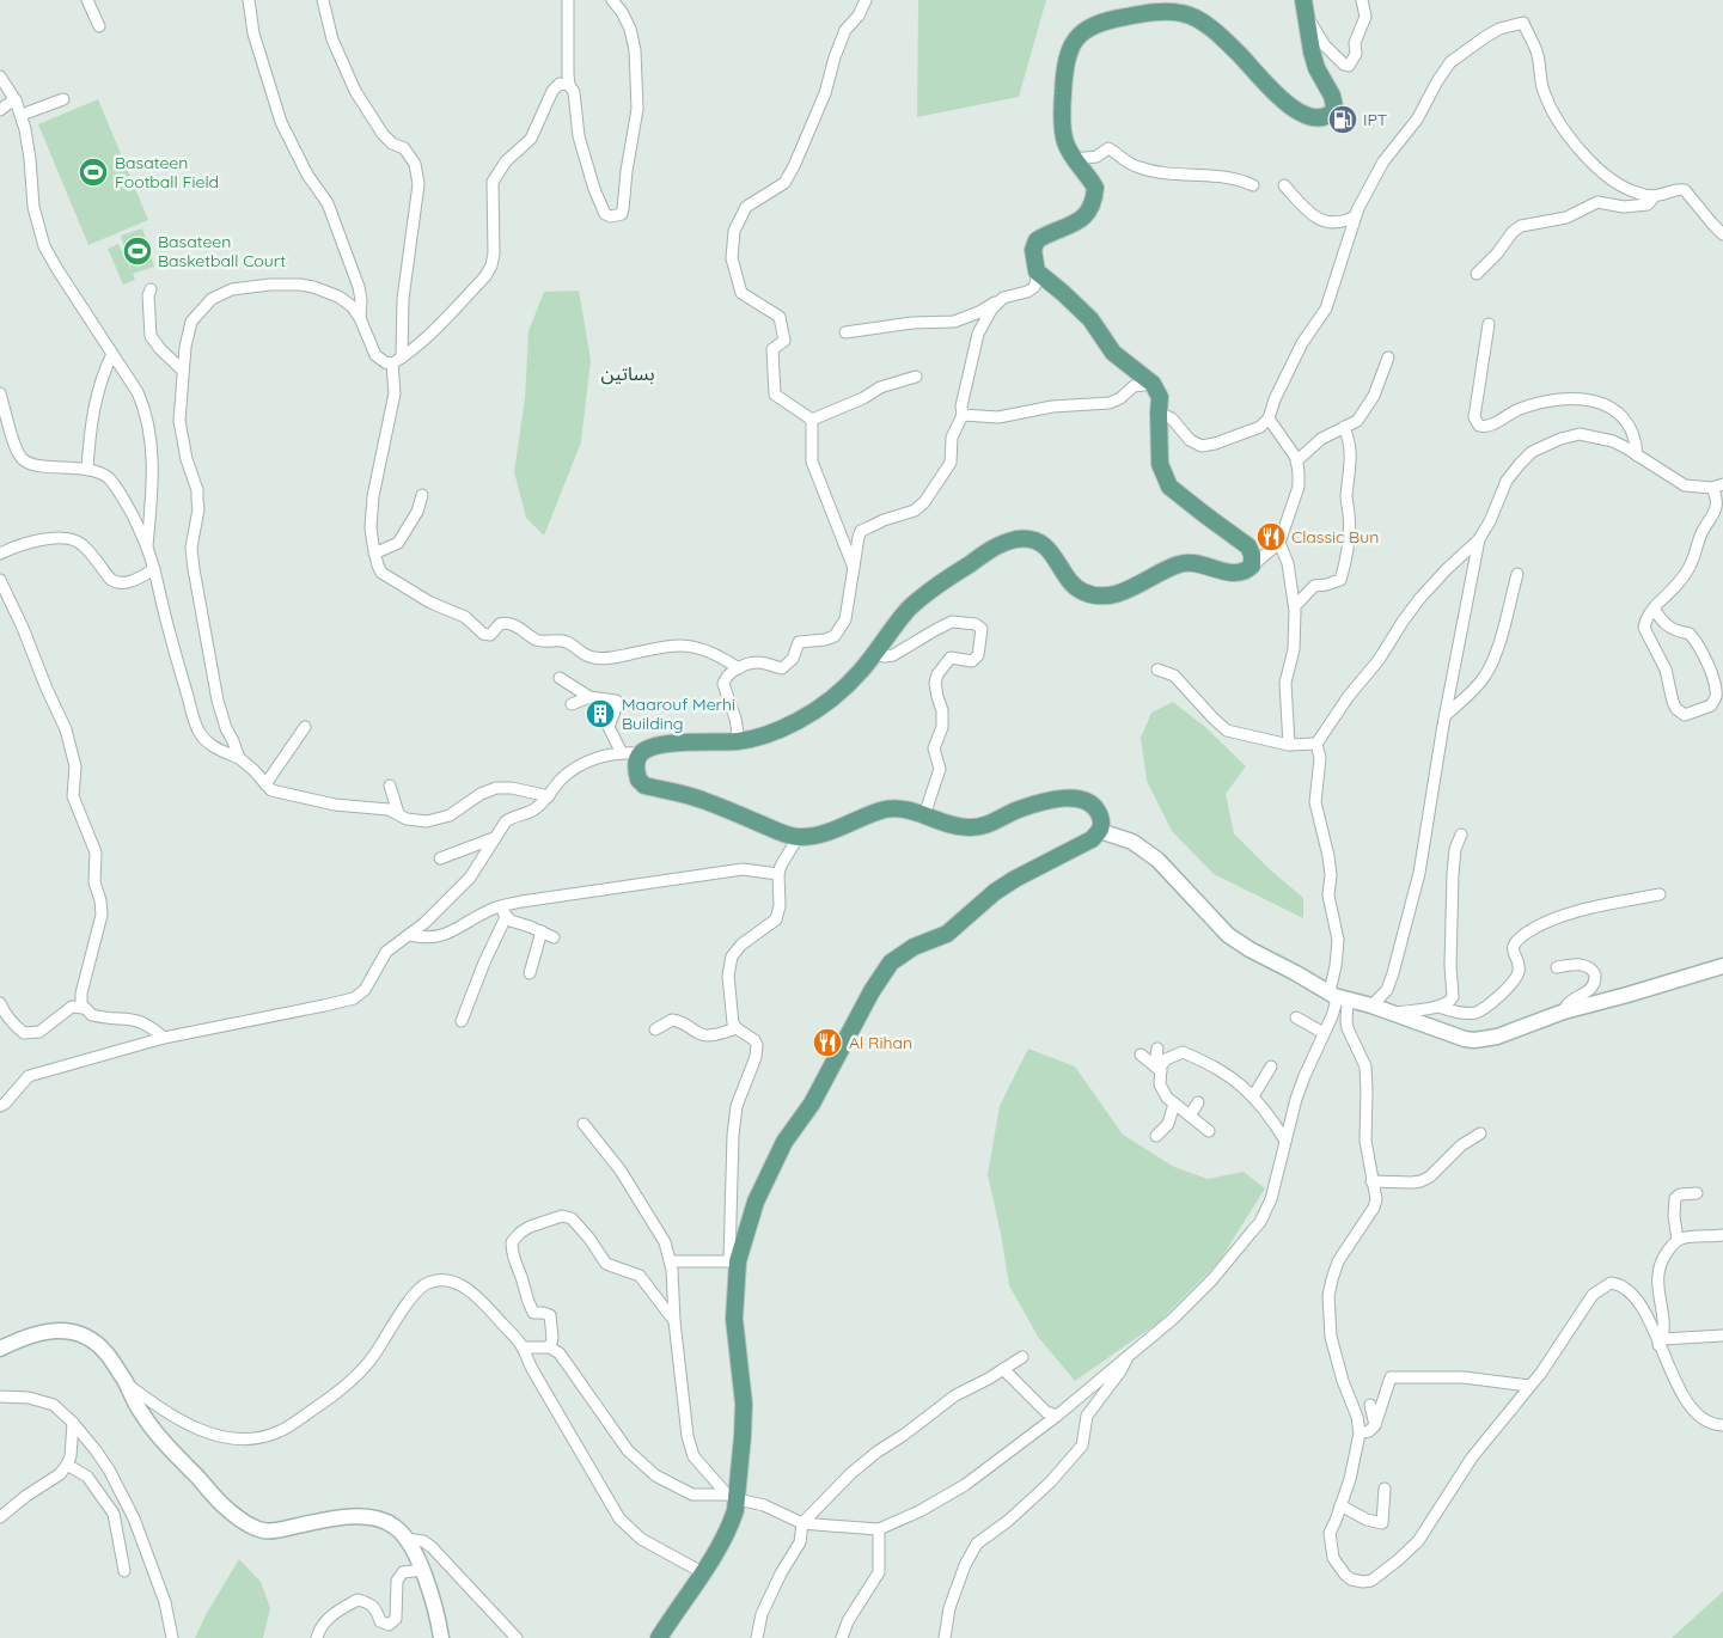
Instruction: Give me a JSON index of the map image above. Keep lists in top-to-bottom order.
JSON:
{
  "districts": ["بساتين"],
  "places": {
    "fuel station": ["IPT"],
    "sports": ["Basateen Football Field", "Basateen Basketball Court"],
    "restaurant": ["Classic Bun", "Al Rihan"],
    "building": ["Maarouf Merhi Building"]
  }
}
